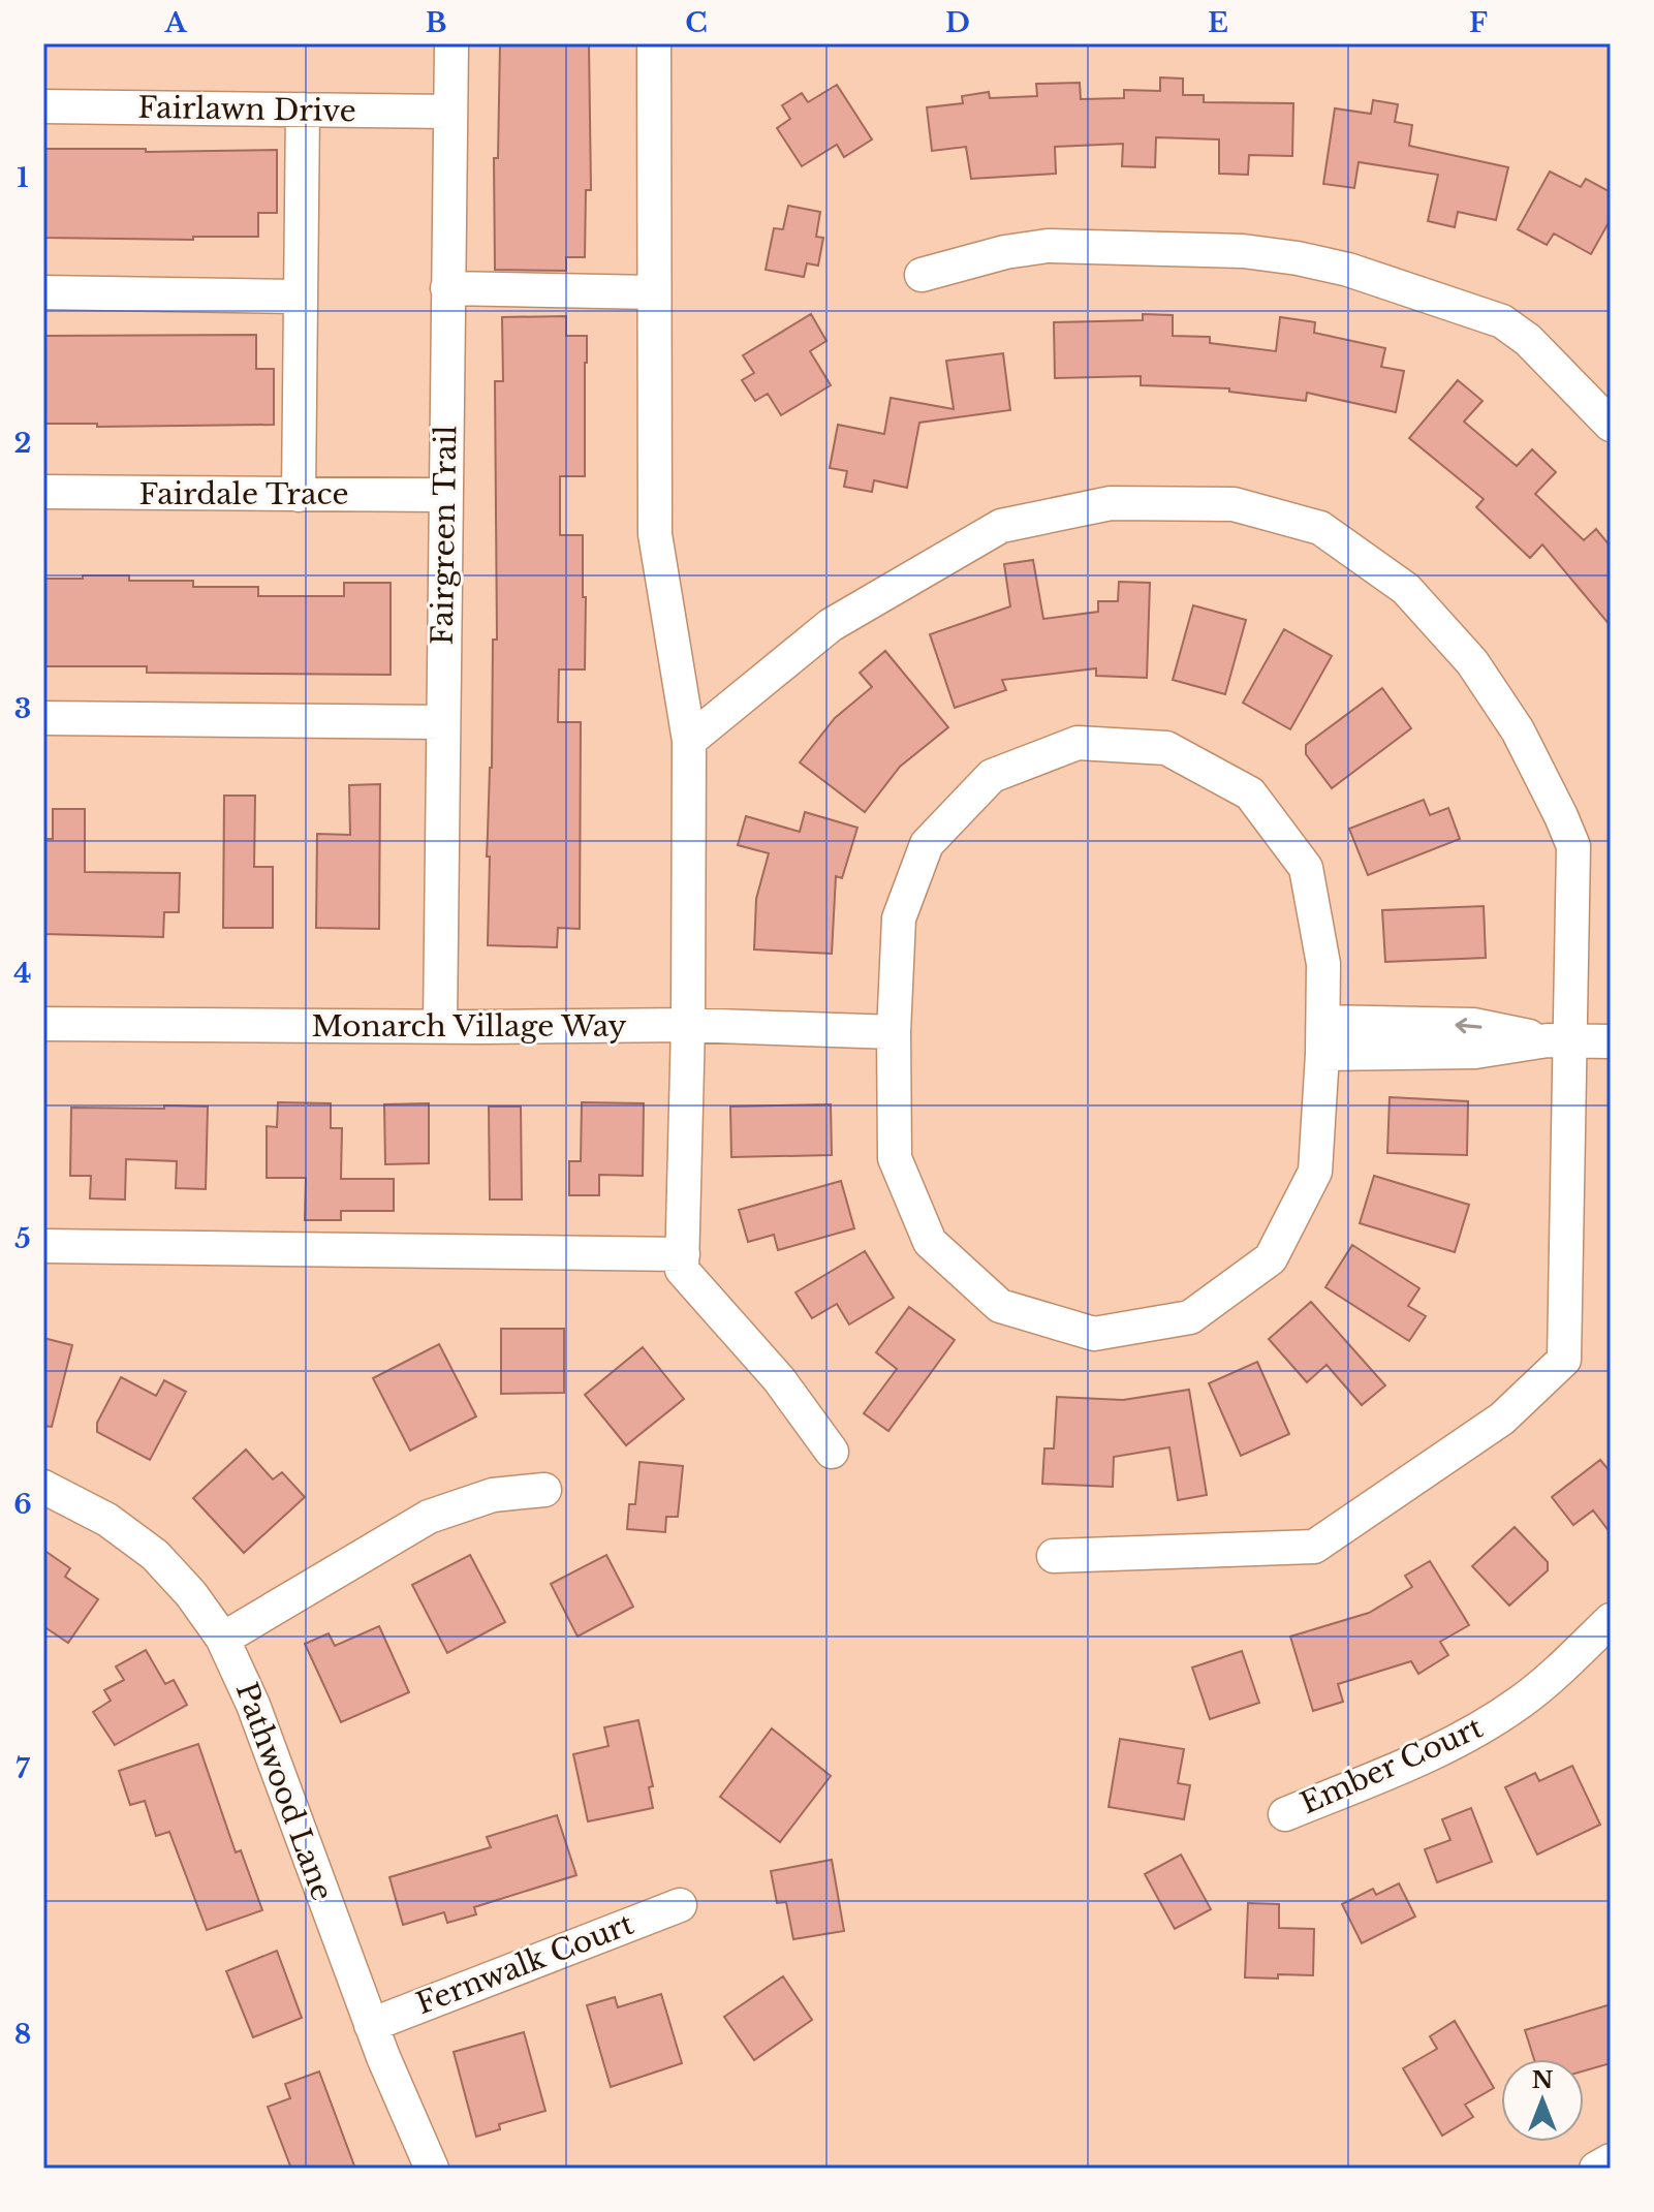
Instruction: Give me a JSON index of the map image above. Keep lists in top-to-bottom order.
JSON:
{
  "streets": {
    "street": [
      "Fairlawn Drive",
      "Fairdale Trace",
      "Fairgreen Trail",
      "Monarch Village Way",
      "Ember Court",
      "Pathwood Lane",
      "Fernwalk Court"
    ]
  },
  "crossings": [
    ["Fairlawn Drive", "Fairgreen Trail"],
    ["Fairdale Trace", "Fairgreen Trail"],
    ["Fairgreen Trail", "Monarch Village Way"],
    ["Pathwood Lane", "Fernwalk Court"]
  ],
  "north": "top",
  "grid": {
    "columns": [
      "A",
      "B",
      "C",
      "D",
      "E",
      "F"
    ],
    "rows": [
      "1",
      "2",
      "3",
      "4",
      "5",
      "6",
      "7",
      "8"
    ]
  }
}
